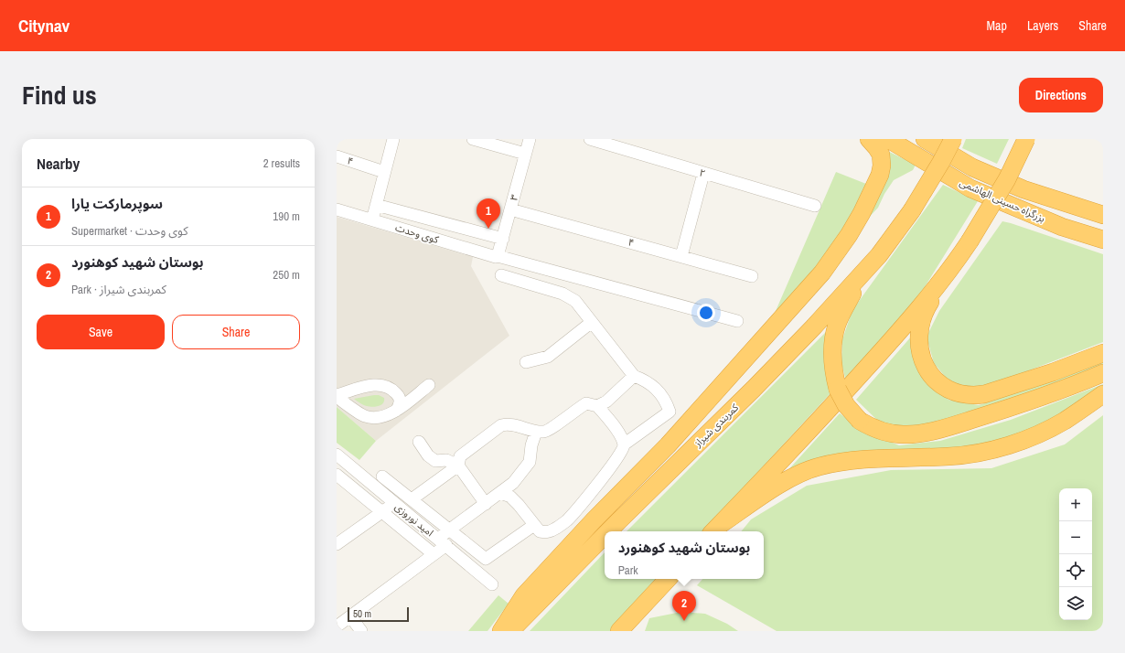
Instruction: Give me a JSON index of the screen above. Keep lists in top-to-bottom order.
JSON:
{
  "streets": {
    "highway": ["بزرگراه حسینی الهاشمی", "کمربندی شیراز"],
    "street": [
      "۴",
      "۲",
      "۳",
      "کوی وحدت",
      "امید نوروزی"
    ]
  },
  "crossings": [
    ["۴", "۳"],
    ["۳", "کوی وحدت"]
  ],
  "scale_bar": "50 m",
  "page": {
    "header": "Citynav",
    "nav": ["Map", "Layers", "Share"],
    "title": "Find us",
    "buttons": [
      "Directions",
      ["Save", "Share"]
    ],
    "heading": ["Nearby", "2 results"],
    "list": [
      {
        "mark": "1",
        "name": "سوپرمارکت یارا",
        "note": "Supermarket · کوی وحدت",
        "value": "190 m"
      },
      {
        "mark": "2",
        "name": "بوستان شهید کوهنورد",
        "note": "Park · کمربندی شیراز",
        "value": "250 m"
      }
    ],
    "pins": ["1", "2"],
    "map_buttons": ["+", "−"],
    "popup": ["بوستان شهید کوهنورد", "Park"],
    "scale": "50 m"
  }
}
